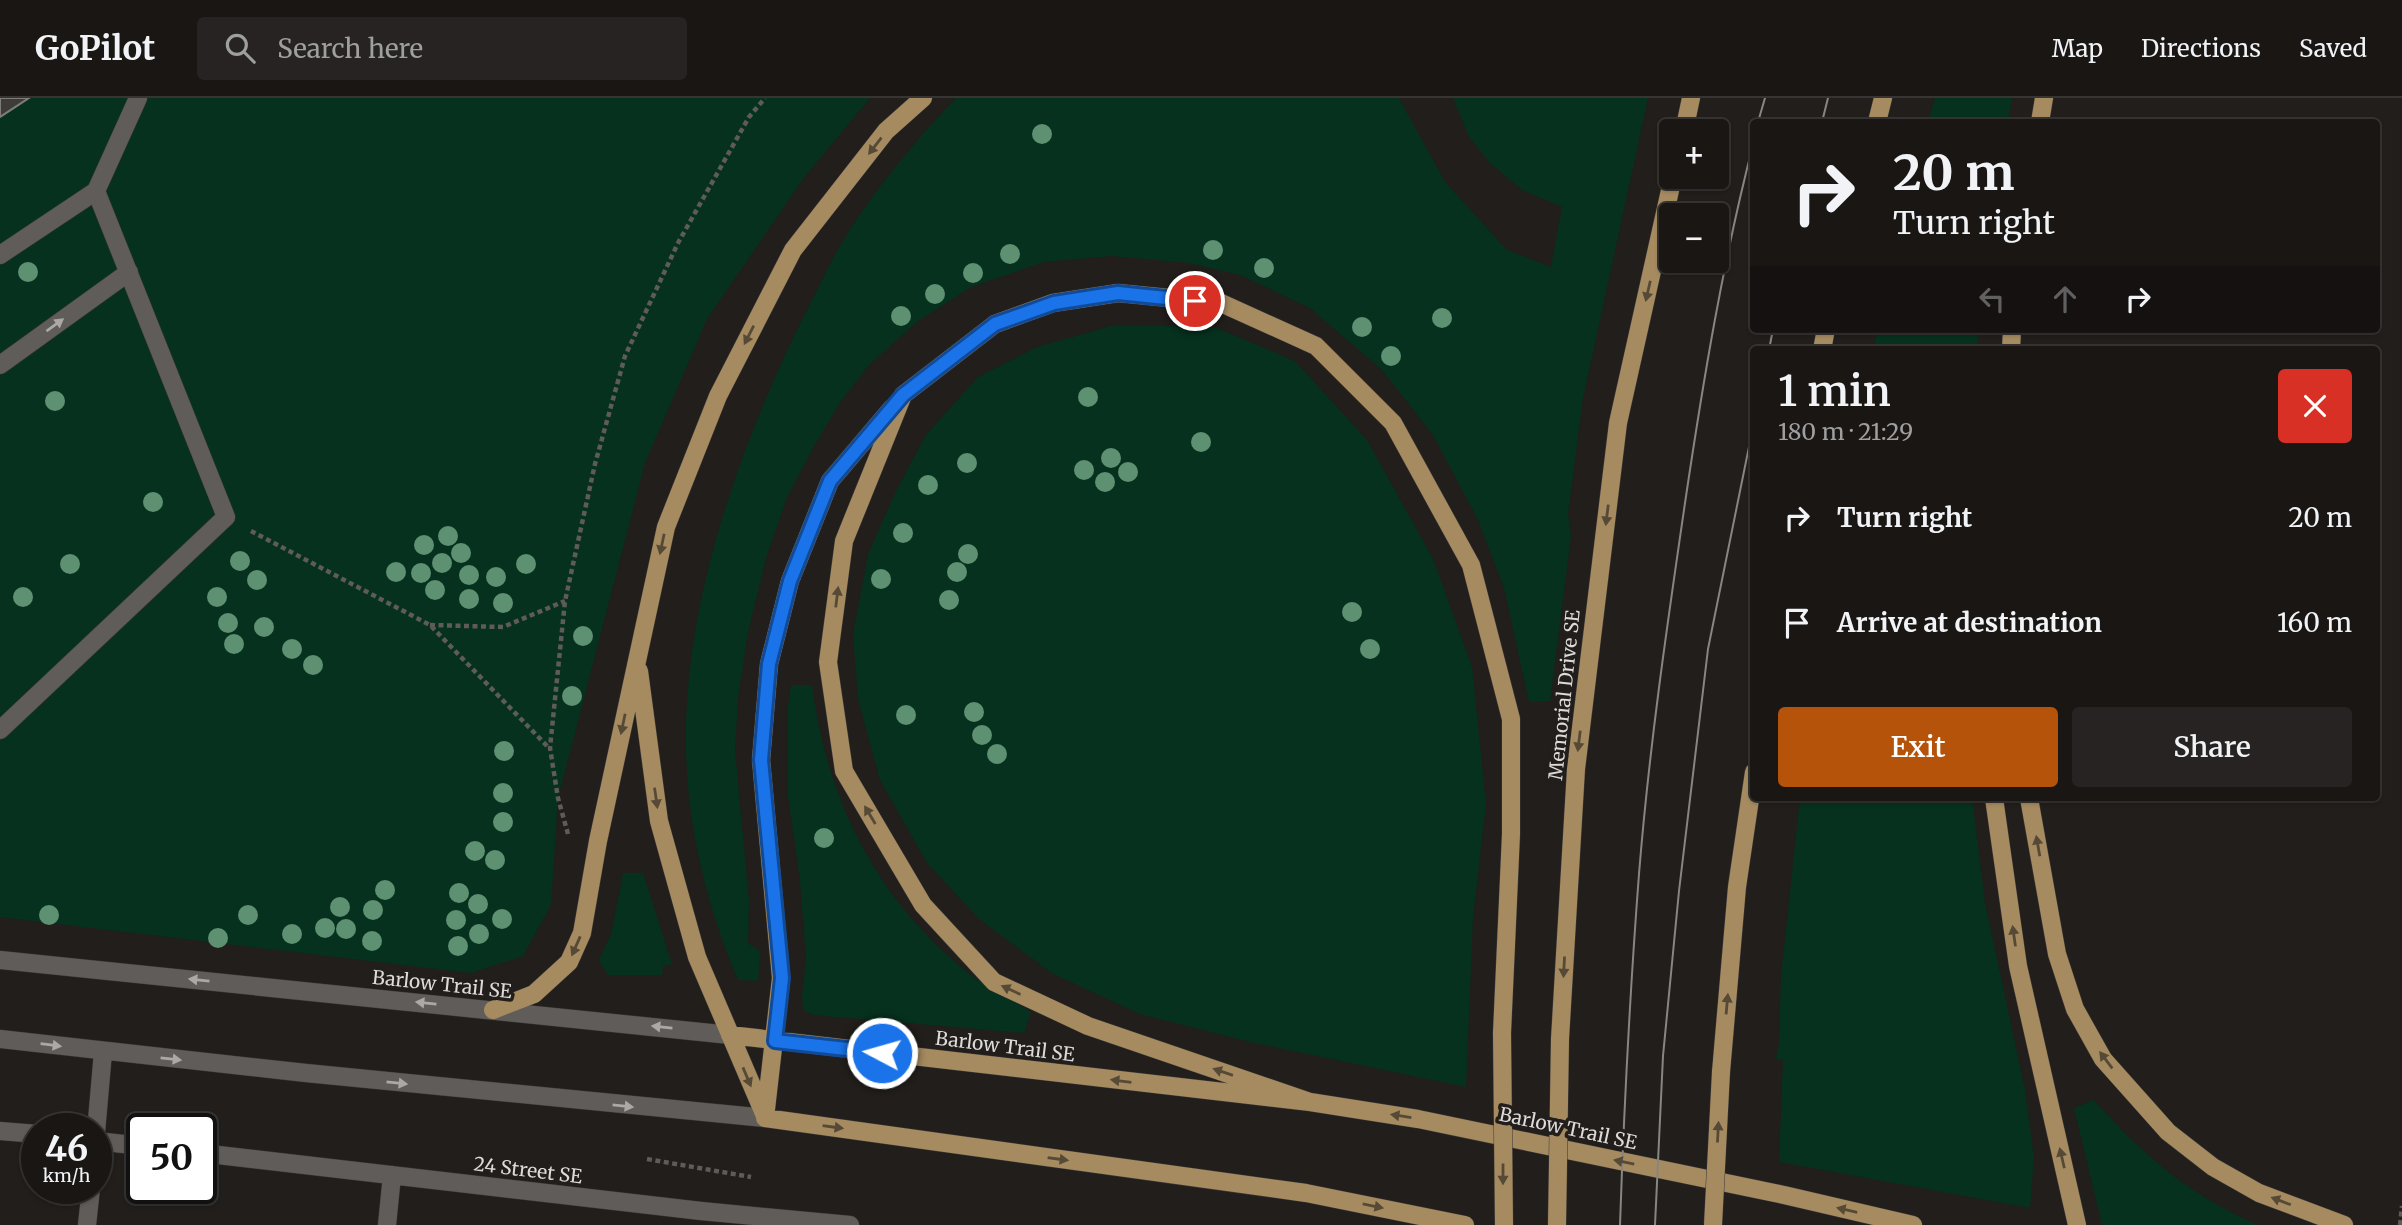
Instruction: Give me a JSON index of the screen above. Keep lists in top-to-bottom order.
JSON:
{
  "streets": {
    "main road": ["Memorial Drive SE", "Barlow Trail SE"],
    "street": ["24 Street SE"]
  },
  "one_way": ["Memorial Drive SE"],
  "page": {
    "header": "GoPilot",
    "search": "Search here",
    "nav": ["Map", "Directions", "Saved"],
    "map_buttons": ["+", "−"],
    "turn": ["20 m", "Turn right"],
    "heading": ["1 min", "180 m · 21:29"],
    "list": [
      {
        "name": "Turn right",
        "value": "20 m"
      },
      {
        "name": "Arrive at destination",
        "value": "160 m"
      }
    ],
    "buttons": ["Exit", "Share"],
    "speed": "46 km/h",
    "limit": "50"
  }
}
